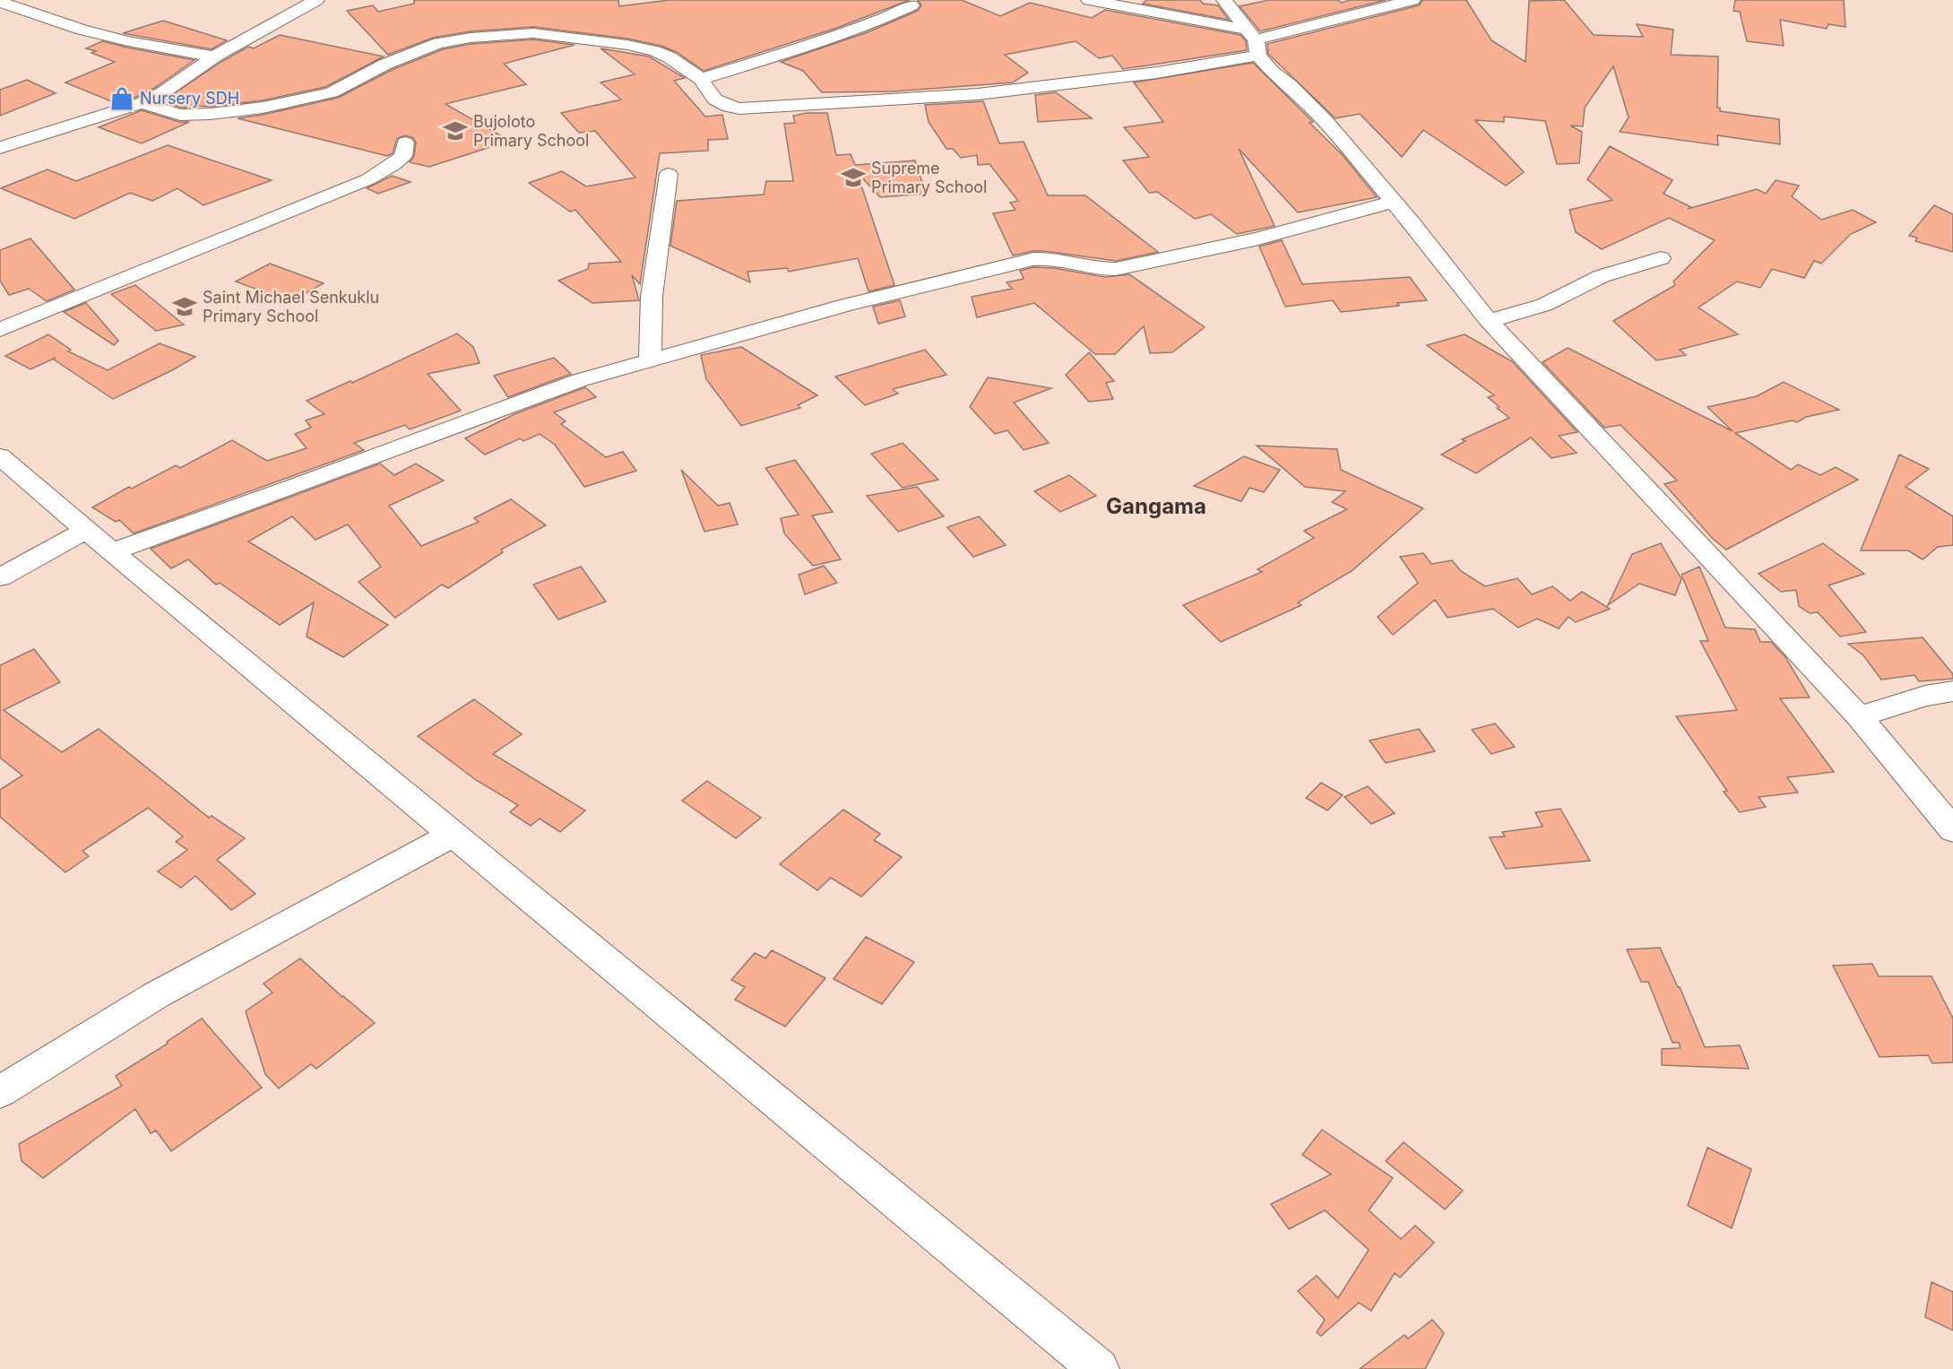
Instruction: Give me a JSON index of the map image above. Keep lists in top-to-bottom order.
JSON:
{
  "districts": ["Gangama"],
  "places": {
    "shop": ["Nursery SDH"],
    "school or university": ["Bujoloto Primary School", "Supreme Primary School", "Saint Michael Senkuklu Primary School"]
  }
}
